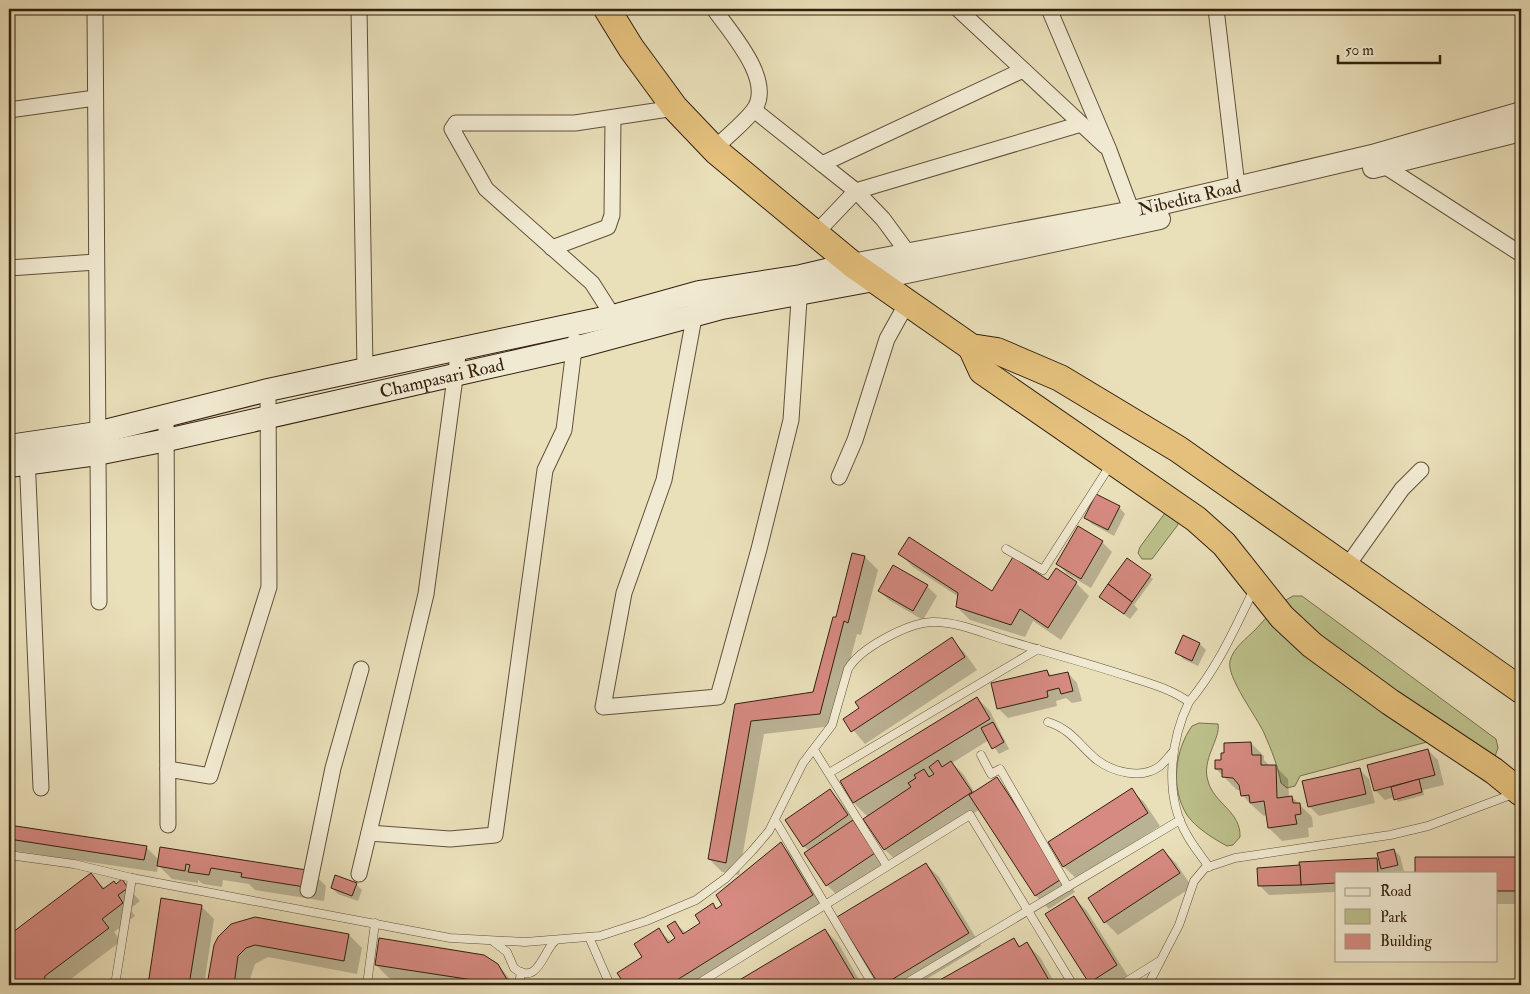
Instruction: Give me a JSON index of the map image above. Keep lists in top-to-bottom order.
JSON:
{
  "streets": {
    "main road": ["Champasari Road"],
    "street": ["Nibedita Road"]
  },
  "crossings": [
    ["Nibedita Road", "Champasari Road"]
  ],
  "legend": ["Road", "Park", "Building"],
  "scale_bar": "50 m"
}
